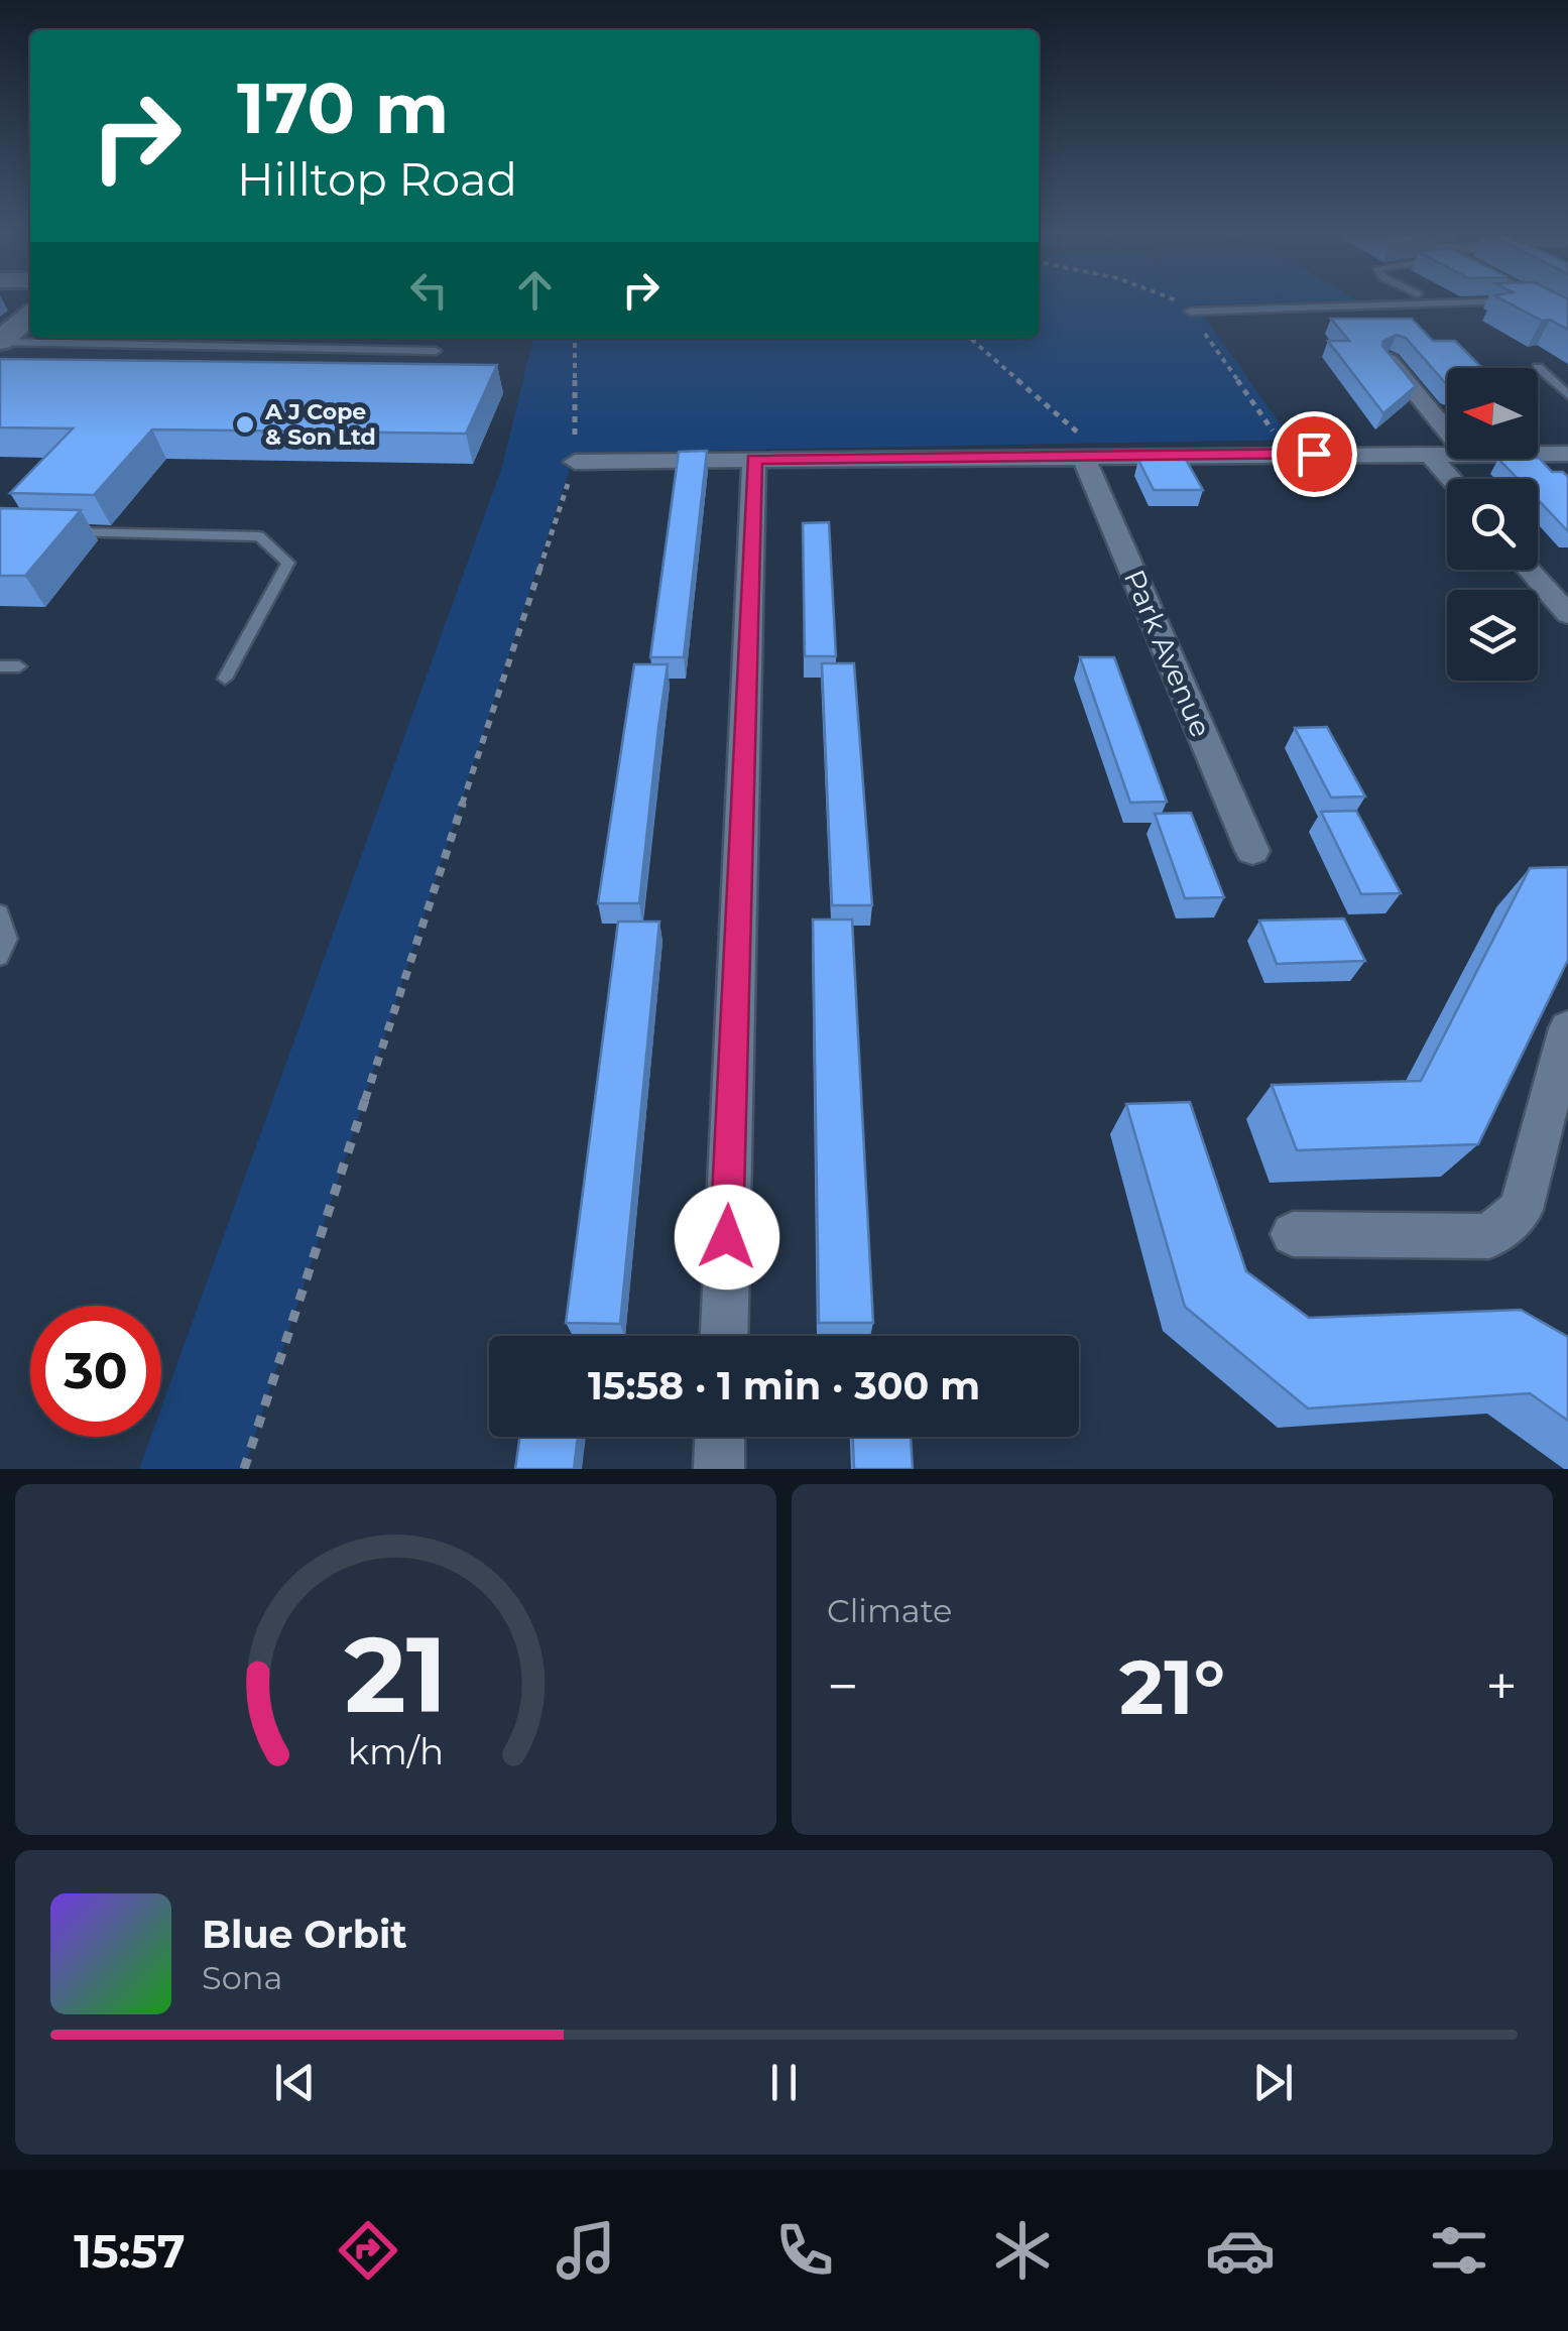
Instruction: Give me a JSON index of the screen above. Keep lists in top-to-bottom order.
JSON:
{
  "streets": {
    "street": ["Park Avenue"]
  },
  "places": ["A J Cope & Son Ltd"],
  "north": "left",
  "page": {
    "turn": ["170 m", "Hilltop Road"],
    "limit": "30",
    "trip": "15:58 · 1 min · 300 m",
    "tile": "Climate",
    "heat": ["−", "21°", "+"],
    "song": ["Blue Orbit", "Sona"],
    "tabs": "15:57",
    "gauge": ["21", "km/h"]
  }
}
